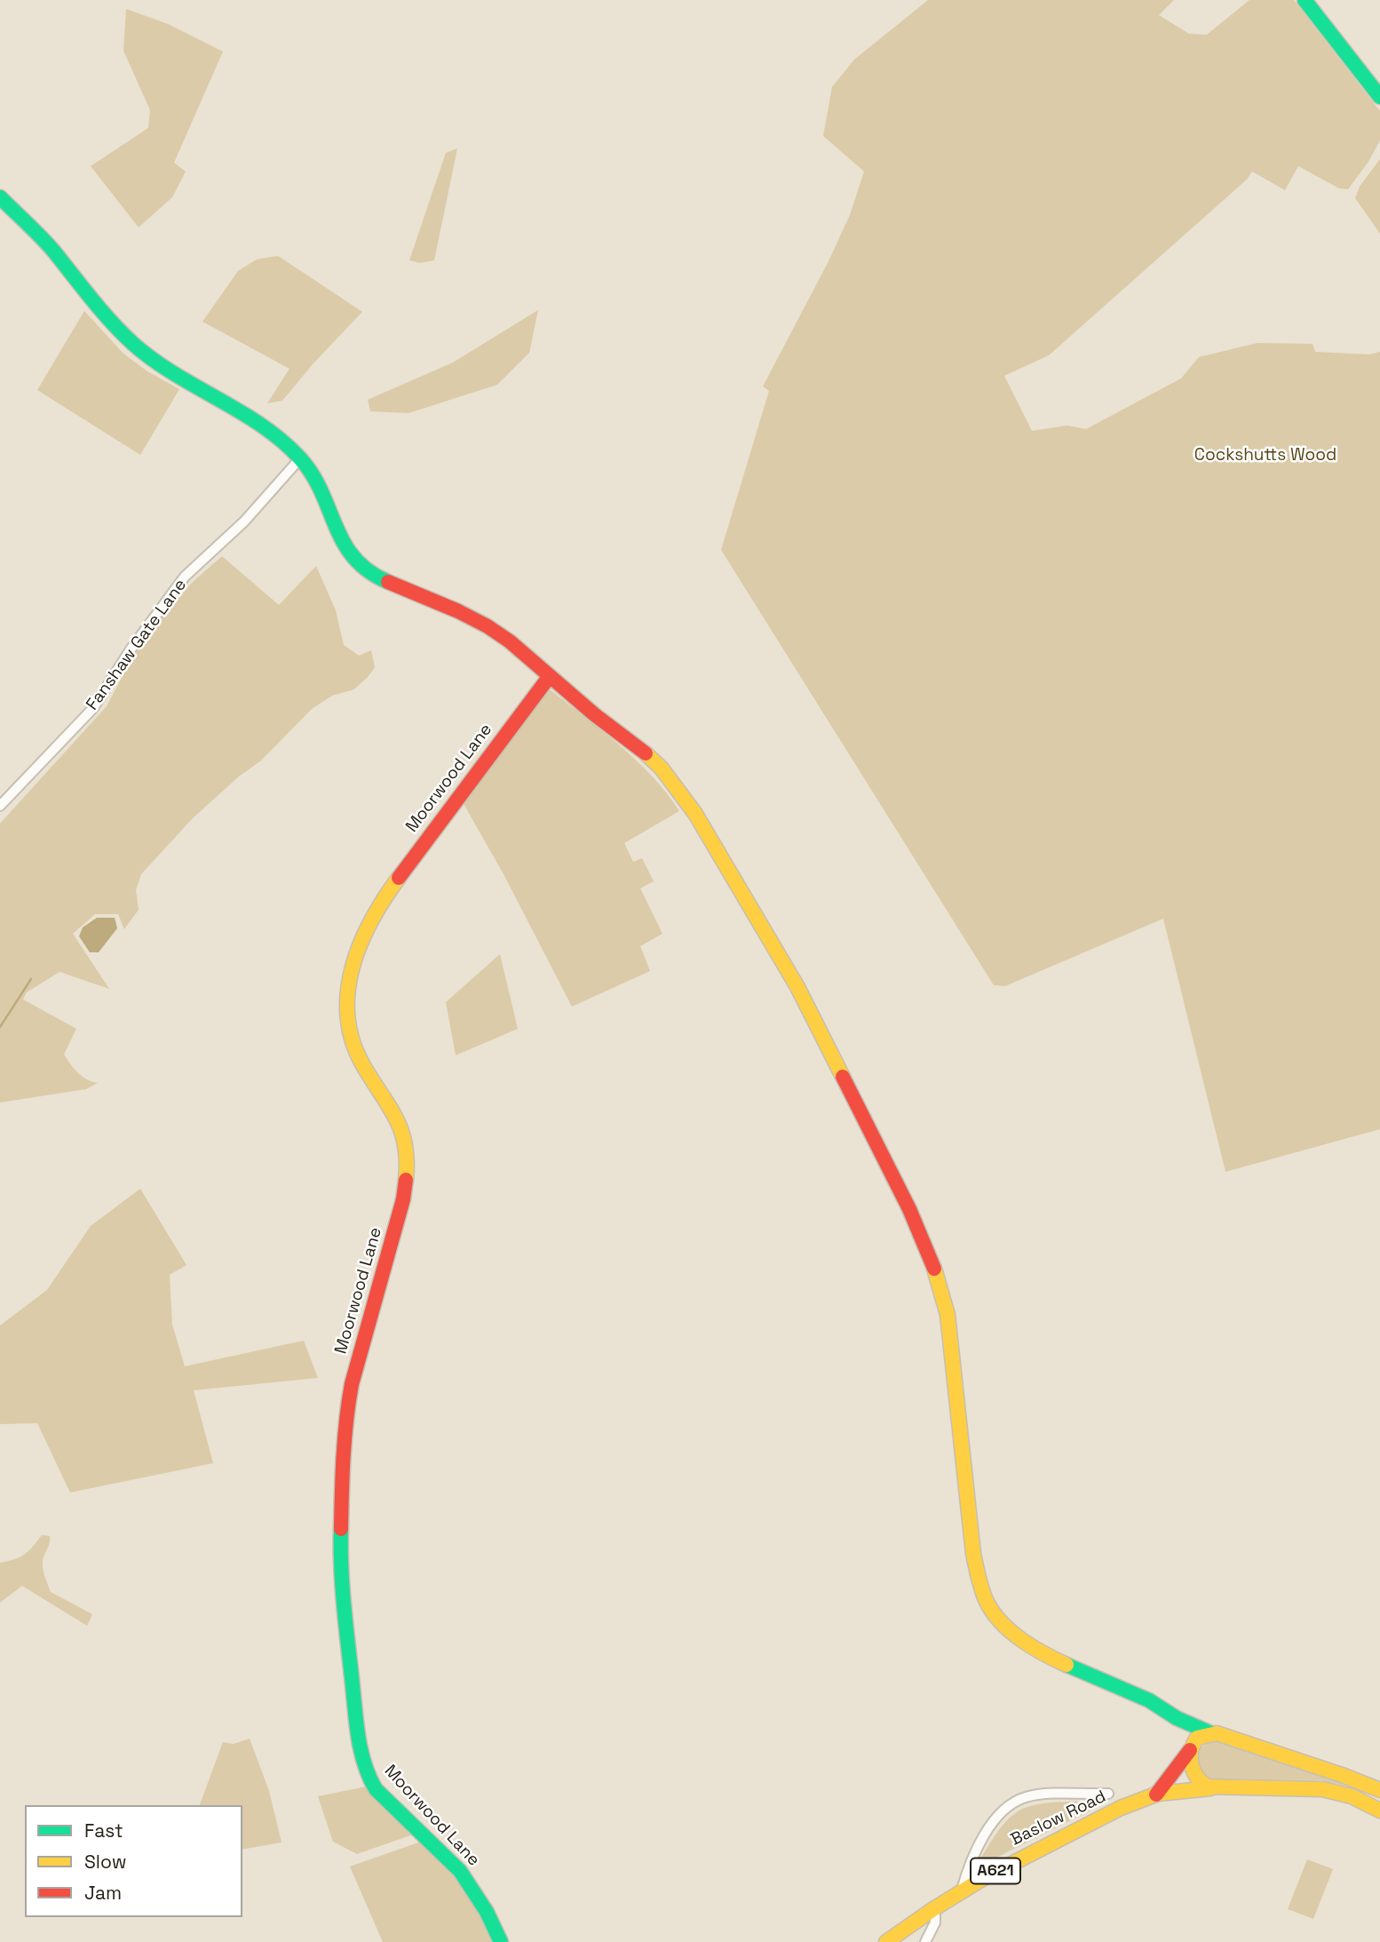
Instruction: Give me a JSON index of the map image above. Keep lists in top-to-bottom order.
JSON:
{
  "streets": {
    "main road": ["Moorwood Lane", "Baslow Road", "A621"],
    "street": ["Fanshaw Gate Lane"]
  },
  "crossings": [
    ["Baslow Road", "A621"]
  ],
  "parks": ["Cockshutts Wood"],
  "legend": ["Fast", "Slow", "Jam"]
}
